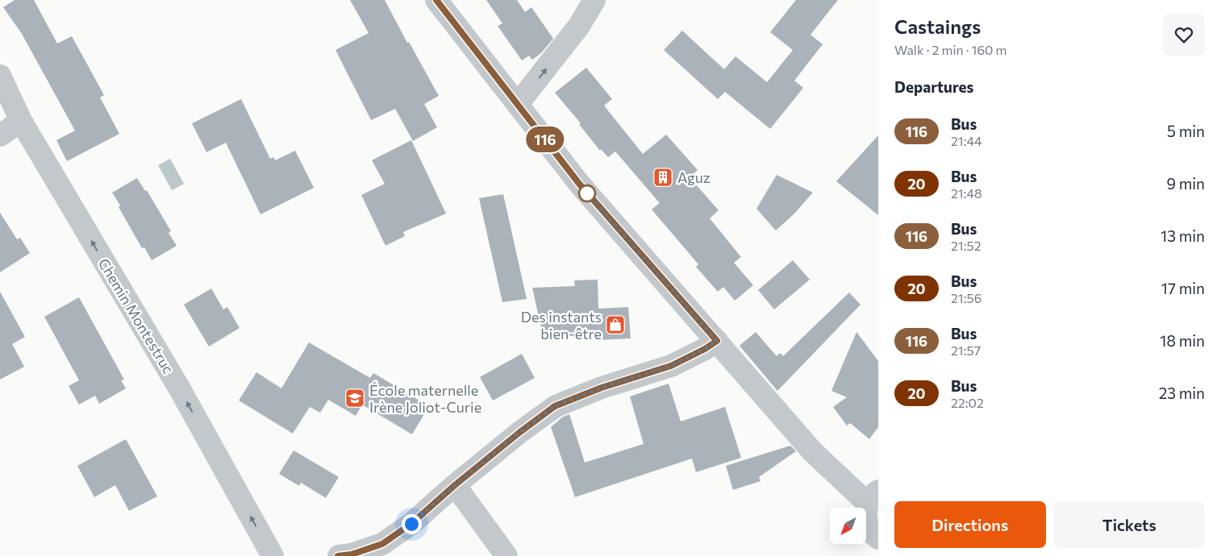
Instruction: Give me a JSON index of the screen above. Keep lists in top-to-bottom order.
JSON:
{
  "streets": {
    "street": ["Chemin Montestruc"]
  },
  "one_way": ["Chemin Montestruc"],
  "places": {
    "building": ["Aguz"],
    "shop": ["Des instants bien-être"],
    "school or university": ["École maternelle Irène Joliot-Curie"]
  },
  "lines": ["bus line 116"],
  "north": "bottom left",
  "page": {
    "on_map": "116",
    "heading": [
      ["Castaings", "Walk · 2 min · 160 m"],
      "Departures"
    ],
    "list": [
      {
        "mark": "116",
        "name": "Bus",
        "note": "21:44",
        "value": "5 min"
      },
      {
        "mark": "20",
        "name": "Bus",
        "note": "21:48",
        "value": "9 min"
      },
      {
        "mark": "116",
        "name": "Bus",
        "note": "21:52",
        "value": "13 min"
      },
      {
        "mark": "20",
        "name": "Bus",
        "note": "21:56",
        "value": "17 min"
      },
      {
        "mark": "116",
        "name": "Bus",
        "note": "21:57",
        "value": "18 min"
      },
      {
        "mark": "20",
        "name": "Bus",
        "note": "22:02",
        "value": "23 min"
      }
    ],
    "buttons": ["Directions", "Tickets"]
  }
}
